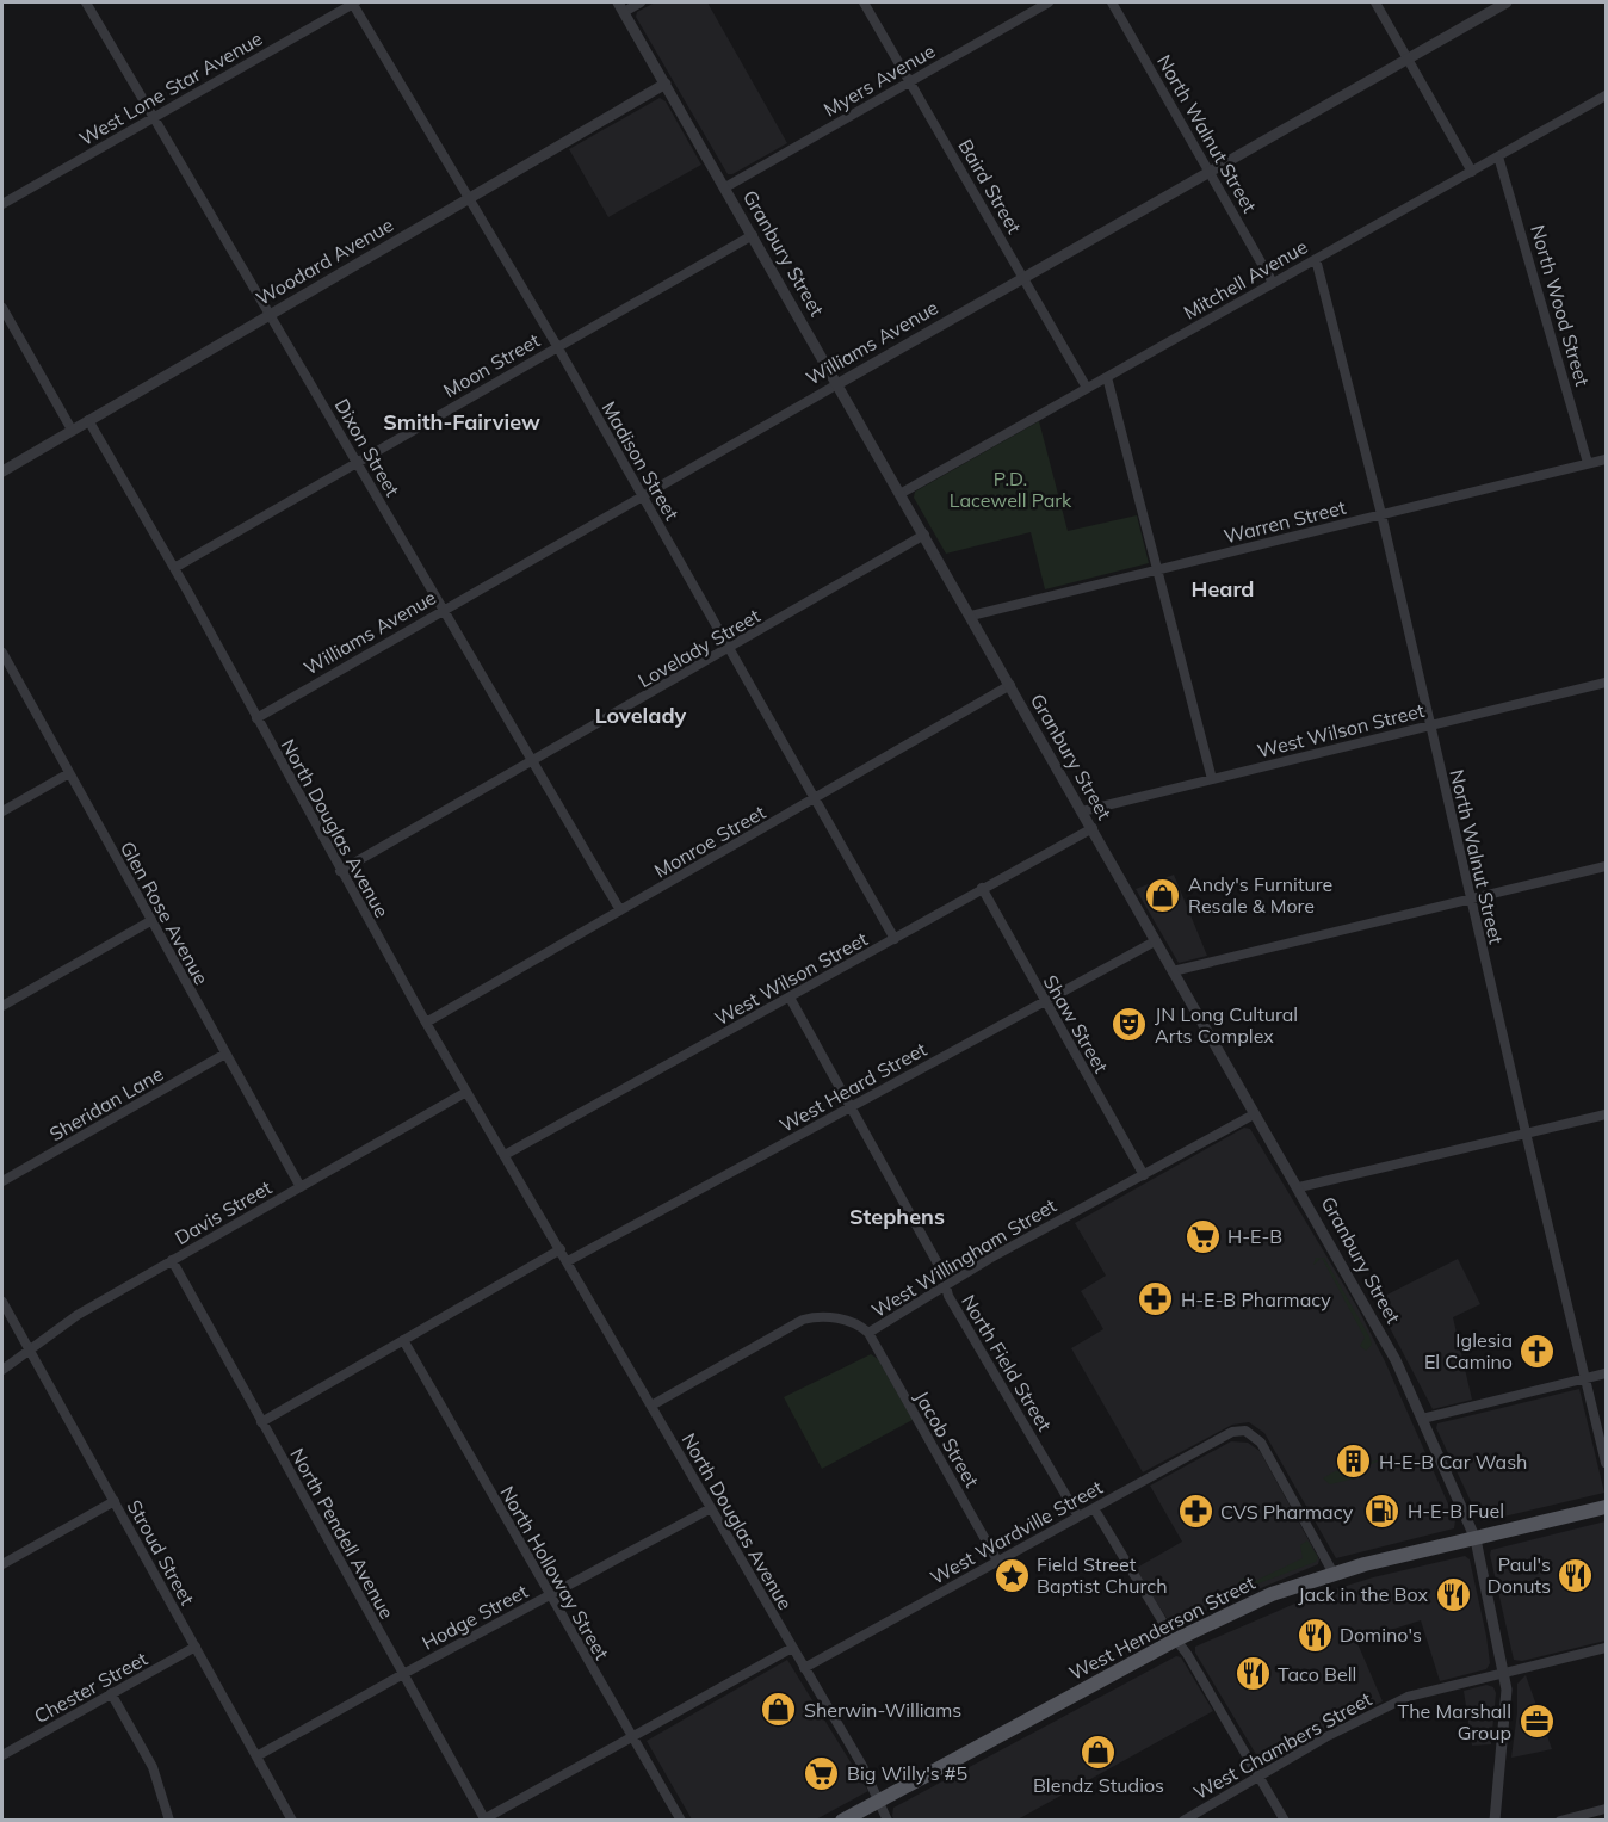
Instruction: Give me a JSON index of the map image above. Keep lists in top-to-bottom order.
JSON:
{
  "streets": {
    "main road": ["West Henderson Street"],
    "street": [
      "Myers Avenue",
      "West Lone Star Avenue",
      "North Walnut Street",
      "Baird Street",
      "Granbury Street",
      "Woodard Avenue",
      "Mitchell Avenue",
      "North Wood Street",
      "Williams Avenue",
      "Moon Street",
      "Dixon Street",
      "Madison Street",
      "Warren Street",
      "Lovelady Street",
      "West Wilson Street",
      "North Douglas Avenue",
      "Monroe Street",
      "Glen Rose Avenue",
      "Shaw Street",
      "West Heard Street",
      "Sheridan Lane",
      "Davis Street",
      "West Willingham Street",
      "North Field Street",
      "Jacob Street",
      "West Wardville Street",
      "North Pendell Avenue",
      "Stroud Street",
      "North Holloway Street",
      "Hodge Street",
      "Chester Street",
      "West Chambers Street"
    ]
  },
  "crossings": [
    ["Myers Avenue", "Baird Street"],
    ["Myers Avenue", "Granbury Street"],
    ["West Lone Star Avenue", "Dixon Street"],
    ["West Lone Star Avenue", "Madison Street"],
    ["North Walnut Street", "Mitchell Avenue"],
    ["North Walnut Street", "Williams Avenue"],
    ["North Walnut Street", "Warren Street"],
    ["North Walnut Street", "West Wilson Street"],
    ["Baird Street", "Mitchell Avenue"],
    ["Baird Street", "Williams Avenue"],
    ["Granbury Street", "Woodard Avenue"],
    ["Granbury Street", "Mitchell Avenue"],
    ["Granbury Street", "Williams Avenue"],
    ["Granbury Street", "Moon Street"],
    ["Granbury Street", "Warren Street"],
    ["Granbury Street", "Lovelady Street"],
    ["Granbury Street", "West Wilson Street"],
    ["Granbury Street", "Monroe Street"],
    ["Granbury Street", "West Heard Street"],
    ["Granbury Street", "West Willingham Street"],
    ["Granbury Street", "West Henderson Street"],
    ["Granbury Street", "West Chambers Street"],
    ["Woodard Avenue", "Dixon Street"],
    ["Woodard Avenue", "Madison Street"],
    ["Woodard Avenue", "North Douglas Avenue"],
    ["Mitchell Avenue", "North Wood Street"],
    ["North Wood Street", "Warren Street"],
    ["Williams Avenue", "Dixon Street"],
    ["Williams Avenue", "Madison Street"],
    ["Williams Avenue", "North Douglas Avenue"],
    ["Moon Street", "Dixon Street"],
    ["Moon Street", "Madison Street"],
    ["Moon Street", "North Douglas Avenue"],
    ["Dixon Street", "Lovelady Street"],
    ["Dixon Street", "Monroe Street"],
    ["Madison Street", "Lovelady Street"],
    ["Madison Street", "West Wilson Street"],
    ["Madison Street", "Monroe Street"],
    ["Lovelady Street", "North Douglas Avenue"],
    ["West Wilson Street", "North Douglas Avenue"],
    ["West Wilson Street", "Shaw Street"],
    ["West Wilson Street", "North Field Street"],
    ["North Douglas Avenue", "Monroe Street"],
    ["North Douglas Avenue", "West Heard Street"],
    ["North Douglas Avenue", "Davis Street"],
    ["North Douglas Avenue", "West Willingham Street"],
    ["North Douglas Avenue", "West Wardville Street"],
    ["North Douglas Avenue", "Hodge Street"],
    ["North Douglas Avenue", "West Henderson Street"],
    ["Glen Rose Avenue", "Sheridan Lane"],
    ["Glen Rose Avenue", "Davis Street"],
    ["Shaw Street", "West Heard Street"],
    ["Shaw Street", "West Willingham Street"],
    ["West Heard Street", "North Field Street"],
    ["Davis Street", "North Pendell Avenue"],
    ["Davis Street", "Stroud Street"],
    ["West Willingham Street", "North Field Street"],
    ["West Willingham Street", "Jacob Street"],
    ["North Field Street", "West Wardville Street"],
    ["Jacob Street", "West Wardville Street"],
    ["West Wardville Street", "West Henderson Street"],
    ["North Pendell Avenue", "Hodge Street"],
    ["Stroud Street", "Hodge Street"],
    ["Stroud Street", "Chester Street"],
    ["North Holloway Street", "Hodge Street"]
  ],
  "districts": [
    "Smith-Fairview",
    "Heard",
    "Lovelady",
    "Stephens"
  ],
  "parks": ["P.D. Lacewell Park"],
  "places": {
    "shop": ["Andy's Furniture Resale & More", "Sherwin-Williams", "Blendz Studios"],
    "theatre": ["JN Long Cultural Arts Complex"],
    "supermarket": ["H-E-B", "Big Willy's #5"],
    "pharmacy": ["H-E-B Pharmacy", "CVS Pharmacy"],
    "church": ["Iglesia El Camino"],
    "building": ["H-E-B Car Wash"],
    "fuel station": ["H-E-B Fuel"],
    "place": ["Field Street Baptist Church"],
    "restaurant": [
      "Paul's Donuts",
      "Jack in the Box",
      "Domino's",
      "Taco Bell"
    ],
    "office": ["The Marshall Group"]
  }
}
